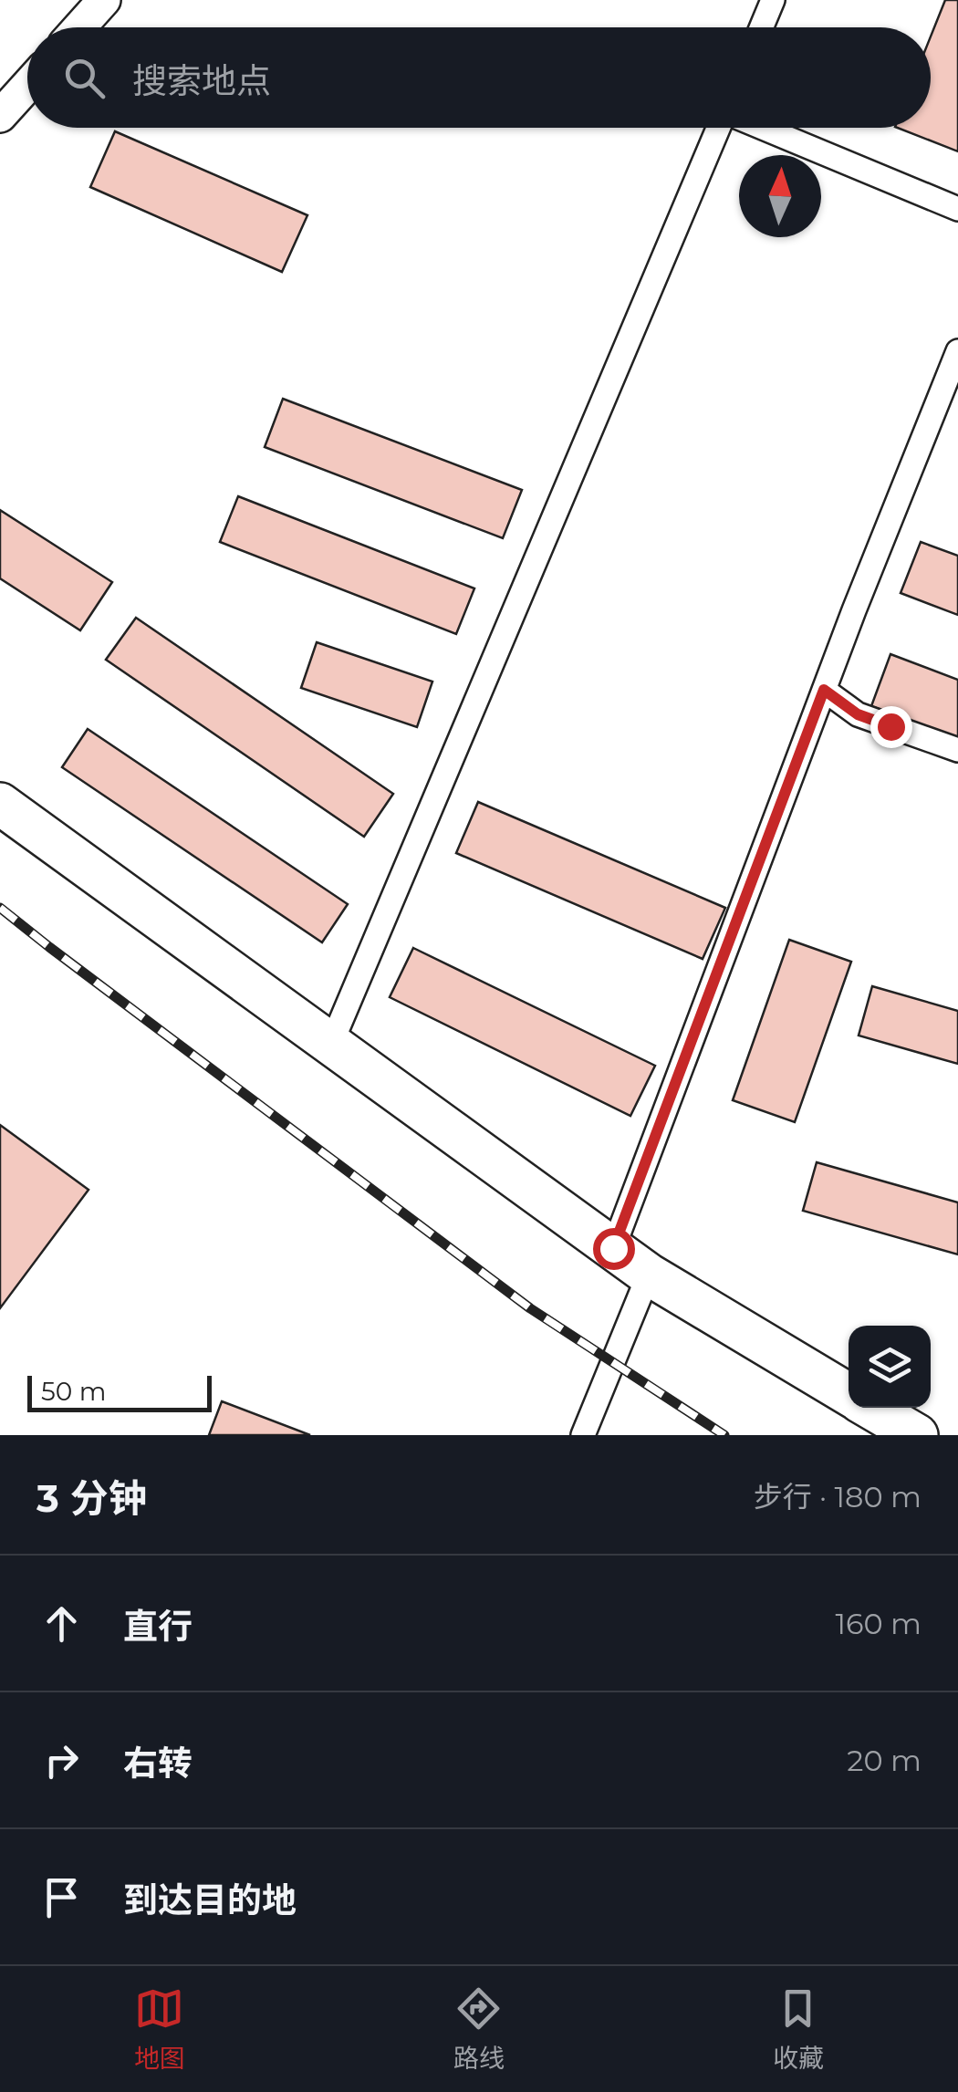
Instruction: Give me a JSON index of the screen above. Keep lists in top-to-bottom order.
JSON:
{
  "scale_bar": "50 m",
  "north": "top",
  "page": {
    "search": "搜索地点",
    "scale": "50 m",
    "heading": ["3 分钟", "步行 · 180 m"],
    "list": [
      ["直行", "160 m"],
      ["右转", "20 m"],
      "到达目的地"
    ],
    "nav": ["地图", "路线", "收藏"]
  }
}
